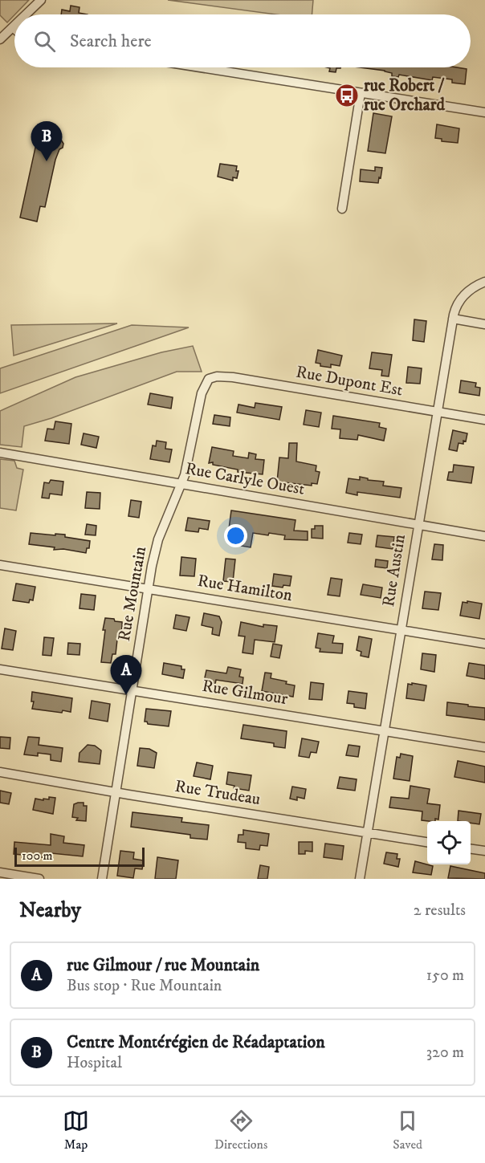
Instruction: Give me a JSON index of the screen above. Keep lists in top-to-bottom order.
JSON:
{
  "streets": {
    "street": [
      "Rue Dupont Est",
      "Rue Carlyle Ouest",
      "Rue Austin",
      "Rue Hamilton",
      "Rue Mountain",
      "Rue Gilmour",
      "Rue Trudeau"
    ]
  },
  "crossings": [
    ["Rue Dupont Est", "Rue Austin"],
    ["Rue Dupont Est", "Rue Mountain"],
    ["Rue Carlyle Ouest", "Rue Austin"],
    ["Rue Carlyle Ouest", "Rue Mountain"],
    ["Rue Austin", "Rue Hamilton"],
    ["Rue Austin", "Rue Gilmour"],
    ["Rue Austin", "Rue Trudeau"],
    ["Rue Hamilton", "Rue Mountain"],
    ["Rue Mountain", "Rue Gilmour"],
    ["Rue Mountain", "Rue Trudeau"]
  ],
  "places": {
    "bus stop": ["rue Robert / rue Orchard"]
  },
  "scale_bar": "100 m",
  "page": {
    "search": "Search here",
    "pins": ["B", "A"],
    "scale": "100 m",
    "heading": ["Nearby", "2 results"],
    "list": [
      {
        "mark": "A",
        "name": "rue Gilmour / rue Mountain",
        "note": "Bus stop · Rue Mountain",
        "value": "150 m"
      },
      {
        "mark": "B",
        "name": "Centre Montérégien de Réadaptation",
        "note": "Hospital",
        "value": "320 m"
      }
    ],
    "nav": ["Map", "Directions", "Saved"]
  }
}
